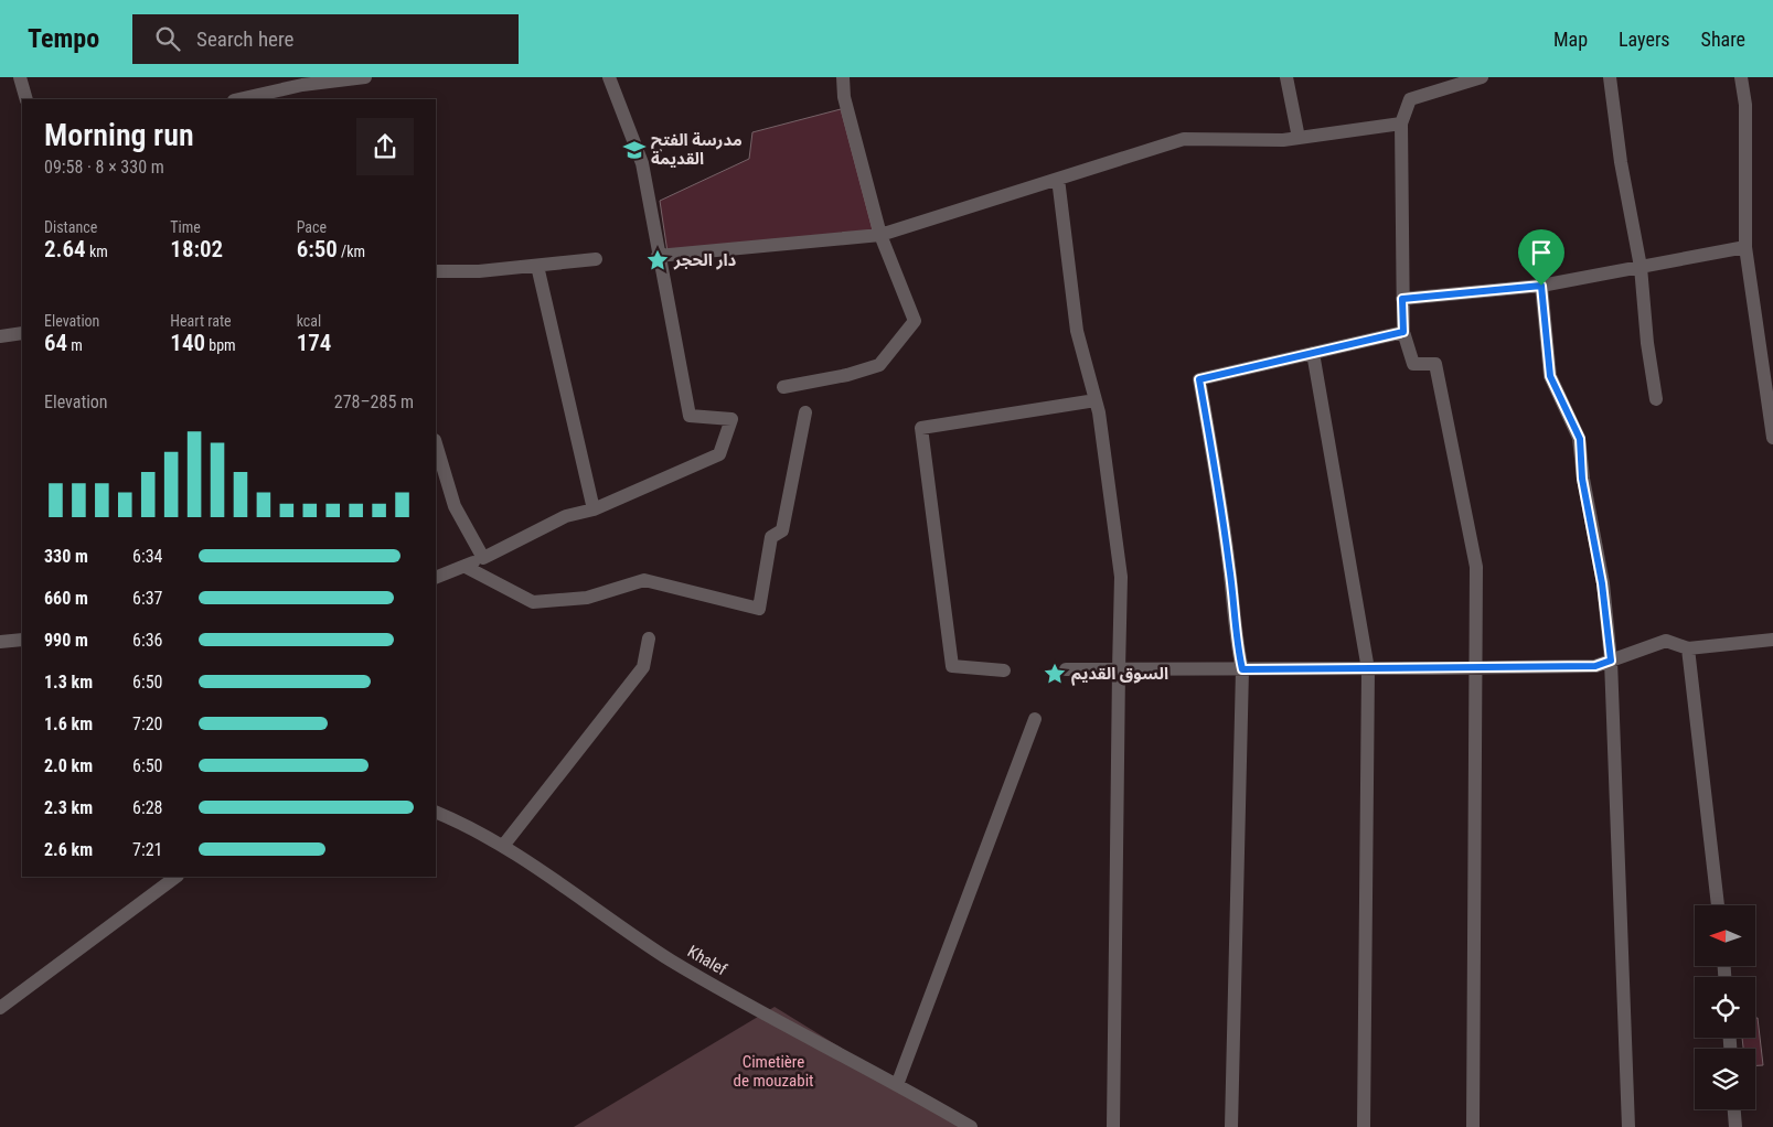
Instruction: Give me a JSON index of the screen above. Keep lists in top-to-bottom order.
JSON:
{
  "streets": {
    "street": ["Khalef"]
  },
  "parks": ["Cimetière de mouzabit"],
  "places": {
    "school or university": ["مدرسة الفتح القديمة"],
    "place": ["دار الحجر", "السوق القديم"]
  },
  "north": "left",
  "page": {
    "header": "Tempo",
    "search": "Search here",
    "nav": ["Map", "Layers", "Share"],
    "heading": ["Morning run", "09:58 · 8 × 330 m"],
    "stats": [
      ["Distance", "2.64 km"],
      ["Time", "18:02"],
      ["Pace", "6:50 /km"],
      ["Elevation", "64 m"],
      ["Heart rate", "140 bpm"],
      ["kcal", "174"]
    ],
    "chart": ["Elevation", "278–285 m"],
    "list": [
      {
        "name": "330 m",
        "note": "6:34"
      },
      {
        "name": "660 m",
        "note": "6:37"
      },
      {
        "name": "990 m",
        "note": "6:36"
      },
      {
        "name": "1.3 km",
        "note": "6:50"
      },
      {
        "name": "1.6 km",
        "note": "7:20"
      },
      {
        "name": "2.0 km",
        "note": "6:50"
      },
      {
        "name": "2.3 km",
        "note": "6:28"
      },
      {
        "name": "2.6 km",
        "note": "7:21"
      }
    ]
  }
}
